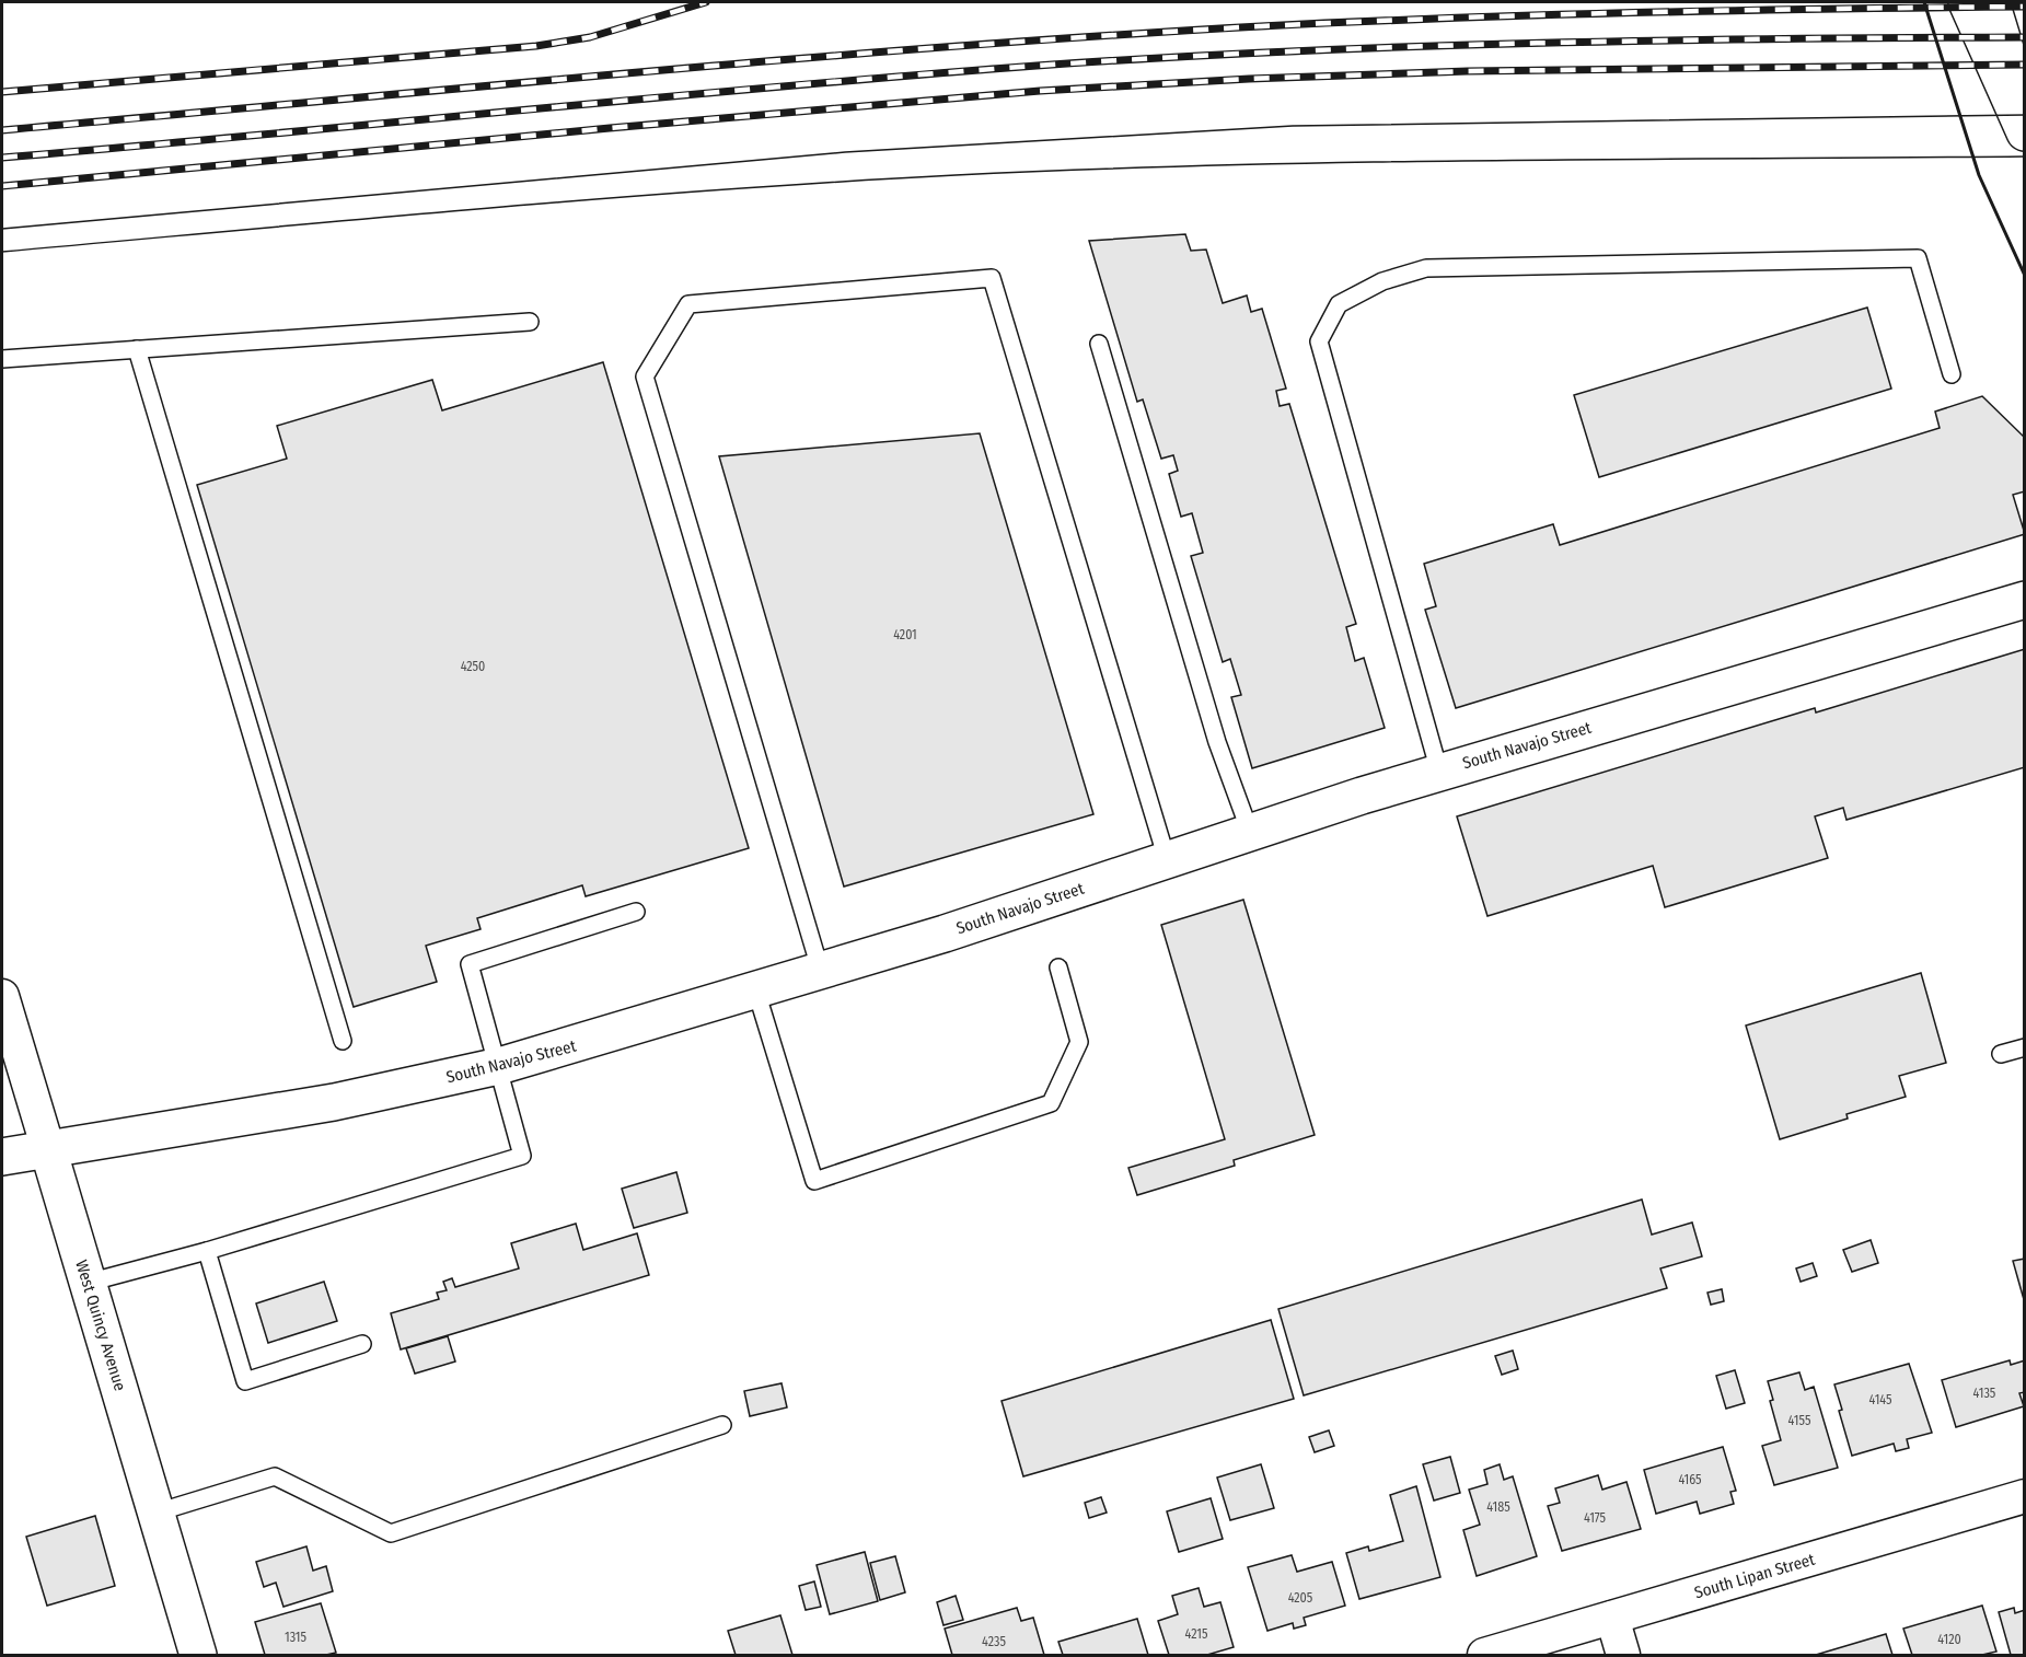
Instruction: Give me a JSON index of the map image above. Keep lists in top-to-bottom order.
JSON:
{
  "streets": {
    "main road": ["South Navajo Street", "West Quincy Avenue"],
    "street": ["South Lipan Street"]
  },
  "crossings": [
    ["South Navajo Street", "West Quincy Avenue"]
  ],
  "house_numbers": [
    "4201",
    "4250",
    "4135",
    "4145",
    "4155",
    "4165",
    "4185",
    "4175",
    "4205",
    "4215",
    "1315",
    "4120",
    "4235"
  ]
}
